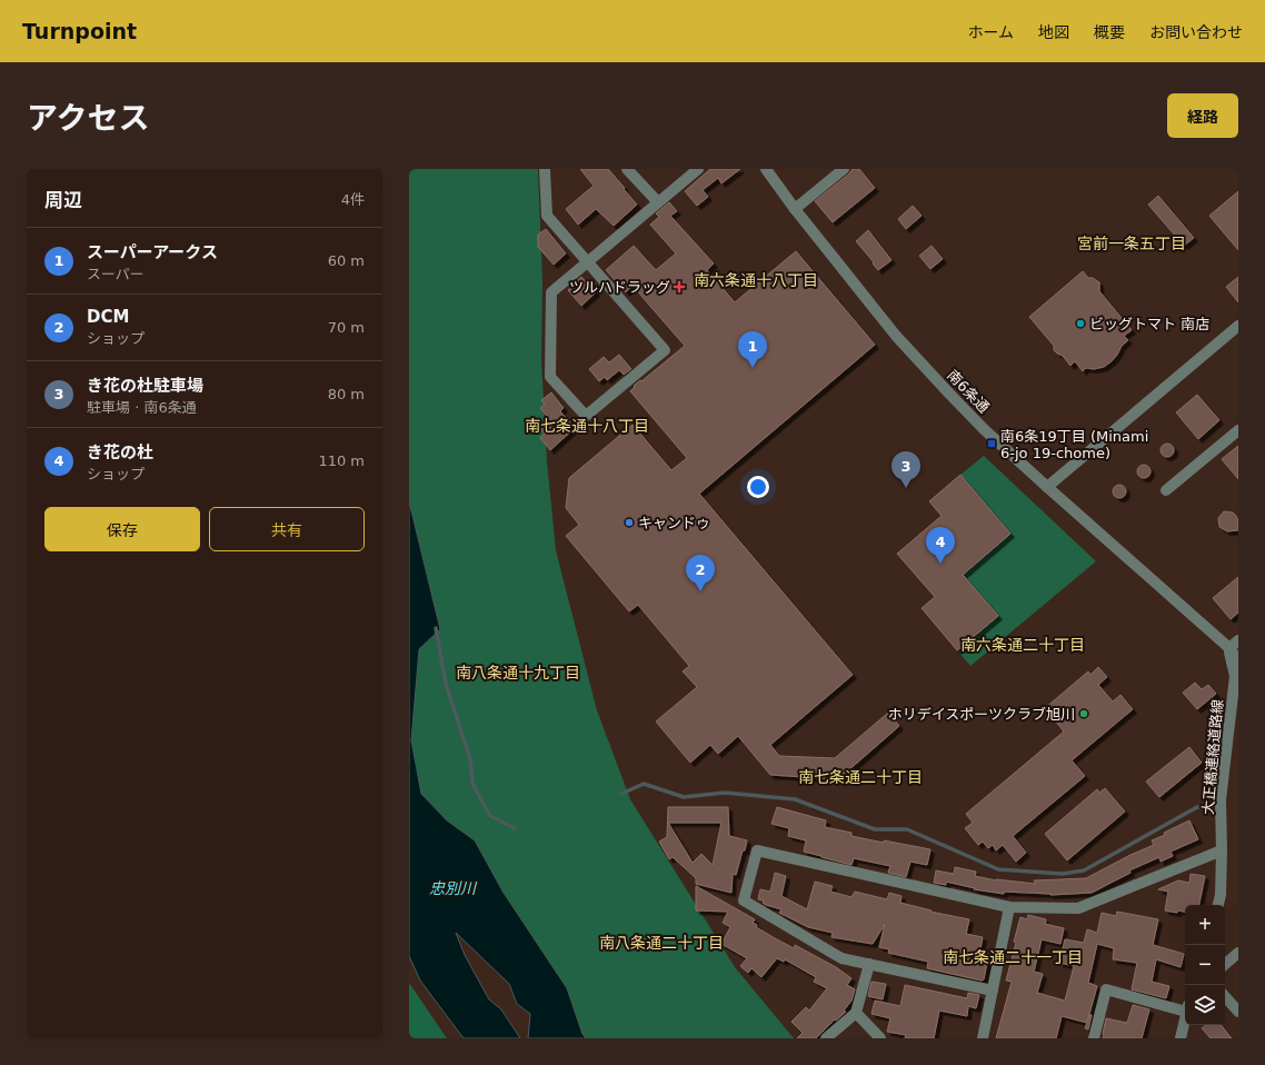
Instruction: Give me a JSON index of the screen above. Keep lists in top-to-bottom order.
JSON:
{
  "streets": {
    "street": ["南6条通", "大正橋連絡道路線"]
  },
  "crossings": [
    ["南6条通", "大正橋連絡道路線"]
  ],
  "districts": [
    "宮前一条五丁目",
    "南六条通十八丁目",
    "南七条通十八丁目",
    "南六条通二十丁目",
    "南八条通十九丁目",
    "南七条通二十丁目",
    "南八条通二十丁目",
    "南七条通二十一丁目"
  ],
  "water": ["忠別川"],
  "places": {
    "health": ["ツルハドラッグ"],
    "other": ["ビッグトマト 南店", "キャンドゥ", "ホリデイスポーツクラブ旭川"],
    "transit": ["南6条19丁目 (Minami 6-jo 19-chome)"]
  },
  "page": {
    "header": "Turnpoint",
    "nav": [
      "ホーム",
      "地図",
      "概要",
      "お問い合わせ"
    ],
    "title": "アクセス",
    "buttons": [
      "経路",
      ["保存", "共有"]
    ],
    "heading": ["周辺", "4件"],
    "list": [
      {
        "mark": "1",
        "name": "スーパーアークス",
        "note": "スーパー",
        "value": "60 m"
      },
      {
        "mark": "2",
        "name": "DCM",
        "note": "ショップ",
        "value": "70 m"
      },
      {
        "mark": "3",
        "name": "き花の杜駐車場",
        "note": "駐車場 · 南6条通",
        "value": "80 m"
      },
      {
        "mark": "4",
        "name": "き花の杜",
        "note": "ショップ",
        "value": "110 m"
      }
    ],
    "pins": [
      "1",
      "3",
      "4",
      "2"
    ],
    "map_buttons": ["+", "−"]
  }
}
